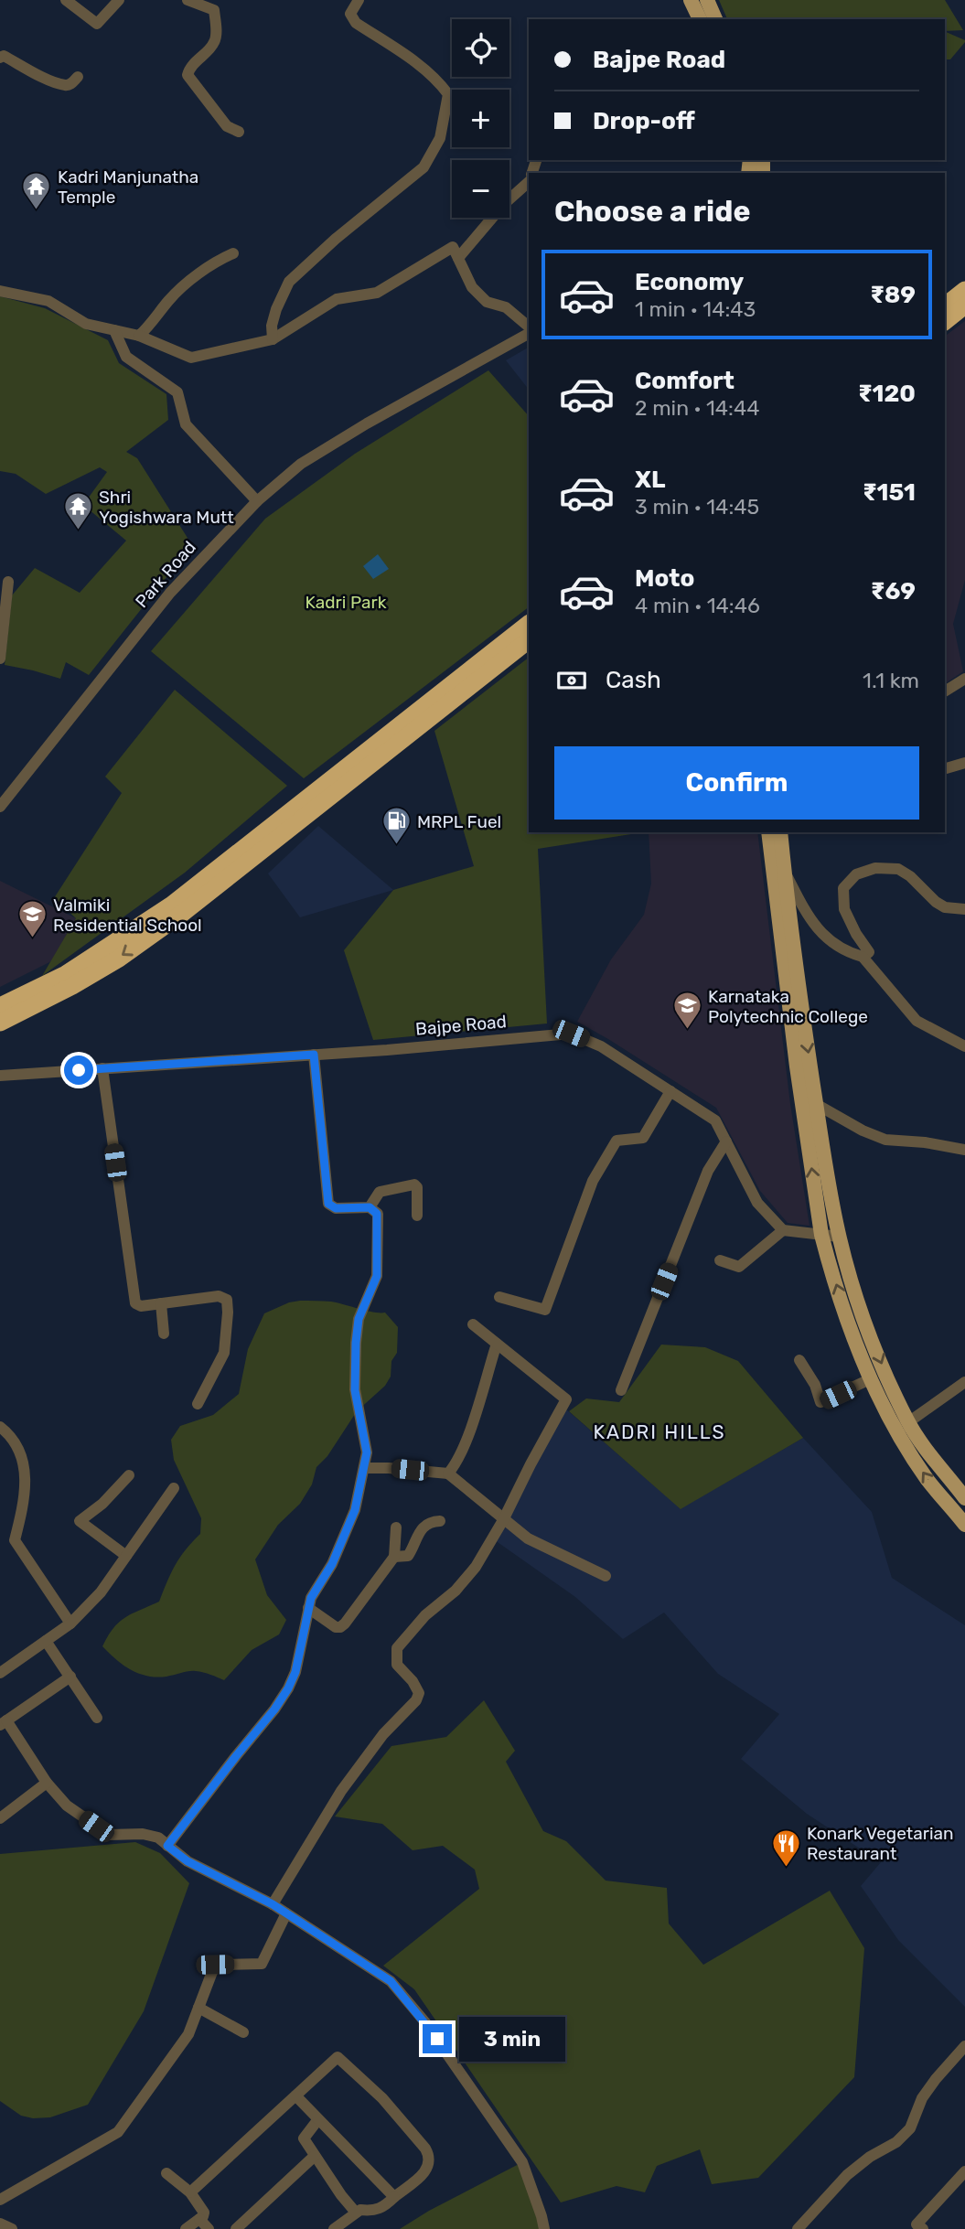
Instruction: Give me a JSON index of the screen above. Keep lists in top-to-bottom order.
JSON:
{
  "streets": {
    "street": ["Park Road", "Bajpe Road"]
  },
  "districts": ["KADRI HILLS"],
  "parks": ["Kadri Park"],
  "places": {
    "temple": ["Kadri Manjunatha Temple", "Shri Yogishwara Mutt"],
    "fuel station": ["MRPL Fuel"],
    "school or university": ["Valmiki Residential School", "Karnataka Polytechnic College"],
    "restaurant": ["Konark Vegetarian Restaurant"]
  },
  "page": {
    "map_buttons": ["+", "−"],
    "banner": ["Bajpe Road", "Drop-off"],
    "heading": "Choose a ride",
    "list": [
      {
        "name": "Economy",
        "note": "1 min · 14:43",
        "value": "₹89"
      },
      {
        "name": "Comfort",
        "note": "2 min · 14:44",
        "value": "₹120"
      },
      {
        "name": "XL",
        "note": "3 min · 14:45",
        "value": "₹151"
      },
      {
        "name": "Moto",
        "note": "4 min · 14:46",
        "value": "₹69"
      }
    ],
    "pay": ["Cash", "1.1 km"],
    "buttons": "Confirm",
    "bubble": "3 min"
  }
}
